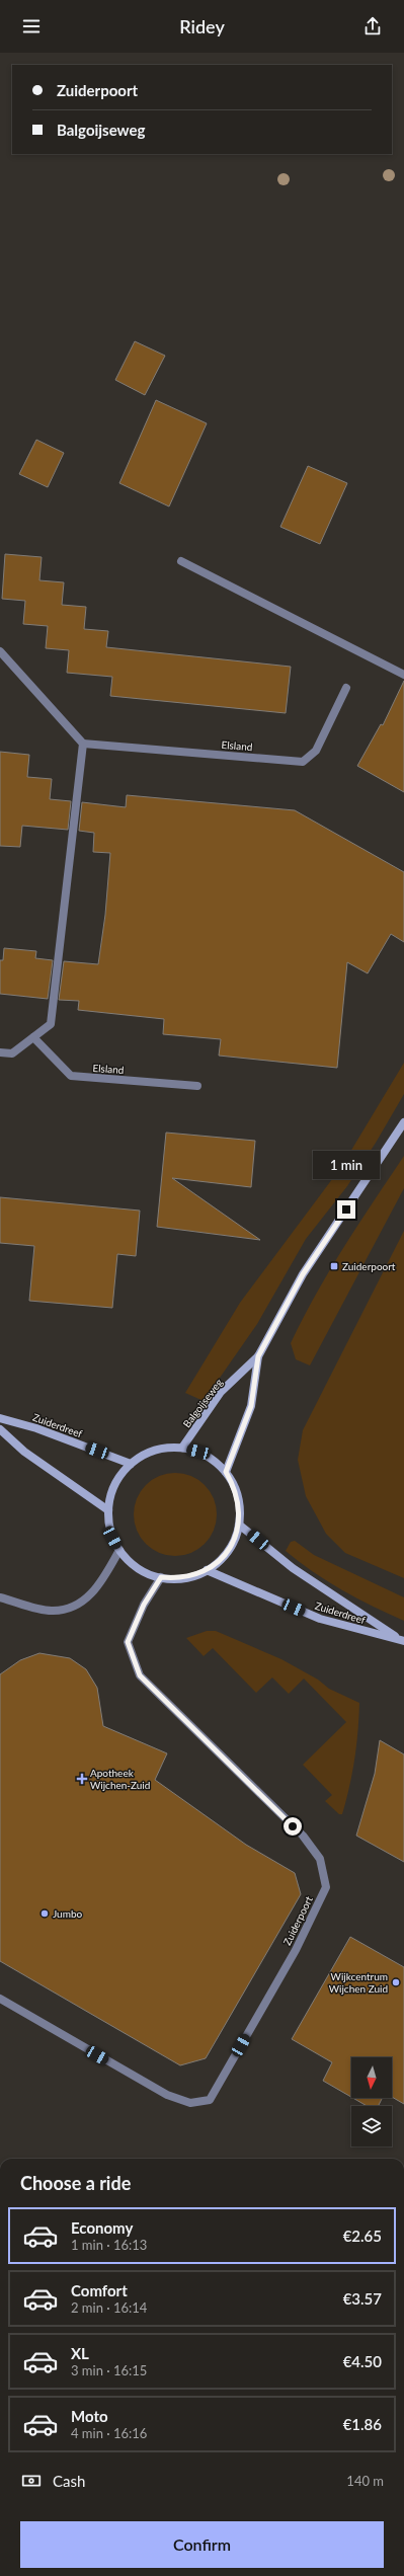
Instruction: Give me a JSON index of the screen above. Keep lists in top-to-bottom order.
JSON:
{
  "streets": {
    "street": [
      "Elsland",
      "Balgoijseweg",
      "Zuiderdreef",
      "Zuiderpoort"
    ]
  },
  "crossings": [
    ["Balgoijseweg", "Zuiderdreef"],
    ["Balgoijseweg", "Zuiderpoort"],
    ["Zuiderdreef", "Zuiderpoort"]
  ],
  "places": {
    "transit": ["Zuiderpoort"],
    "health": ["Apotheek Wijchen-Zuid"],
    "other": ["Jumbo", "Wijkcentrum Wijchen Zuid"]
  },
  "north": "bottom",
  "page": {
    "header": "Ridey",
    "banner": ["Zuiderpoort", "Balgoijseweg"],
    "bubble": "1 min",
    "heading": "Choose a ride",
    "list": [
      {
        "name": "Economy",
        "note": "1 min · 16:13",
        "value": "€2.65"
      },
      {
        "name": "Comfort",
        "note": "2 min · 16:14",
        "value": "€3.57"
      },
      {
        "name": "XL",
        "note": "3 min · 16:15",
        "value": "€4.50"
      },
      {
        "name": "Moto",
        "note": "4 min · 16:16",
        "value": "€1.86"
      }
    ],
    "pay": ["Cash", "140 m"],
    "buttons": "Confirm"
  }
}
